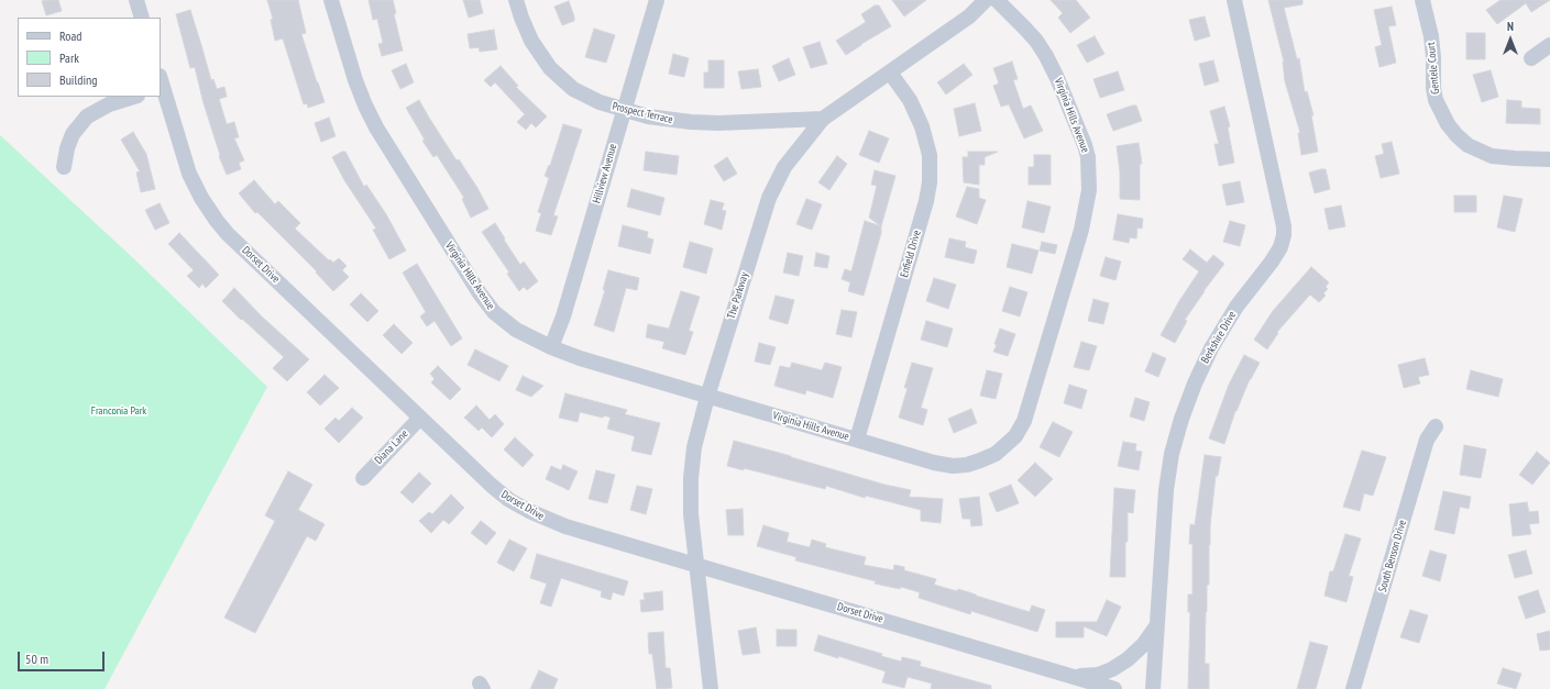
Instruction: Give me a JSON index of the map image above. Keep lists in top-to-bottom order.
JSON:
{
  "streets": {
    "street": [
      "Gentele Court",
      "Prospect Terrace",
      "Virginia Hills Avenue",
      "Hillview Avenue",
      "Enfield Drive",
      "Dorset Drive",
      "The Parkway",
      "Berkshire Drive",
      "Diana Lane",
      "South Benson Drive"
    ]
  },
  "crossings": [
    ["Prospect Terrace", "Hillview Avenue"],
    ["Prospect Terrace", "The Parkway"],
    ["Virginia Hills Avenue", "Hillview Avenue"],
    ["Virginia Hills Avenue", "Enfield Drive"],
    ["Virginia Hills Avenue", "The Parkway"],
    ["Enfield Drive", "The Parkway"],
    ["Dorset Drive", "The Parkway"],
    ["Dorset Drive", "Berkshire Drive"],
    ["Dorset Drive", "Diana Lane"]
  ],
  "parks": ["Franconia Park"],
  "legend": ["Road", "Park", "Building"],
  "scale_bar": "50 m",
  "north": "top"
}
